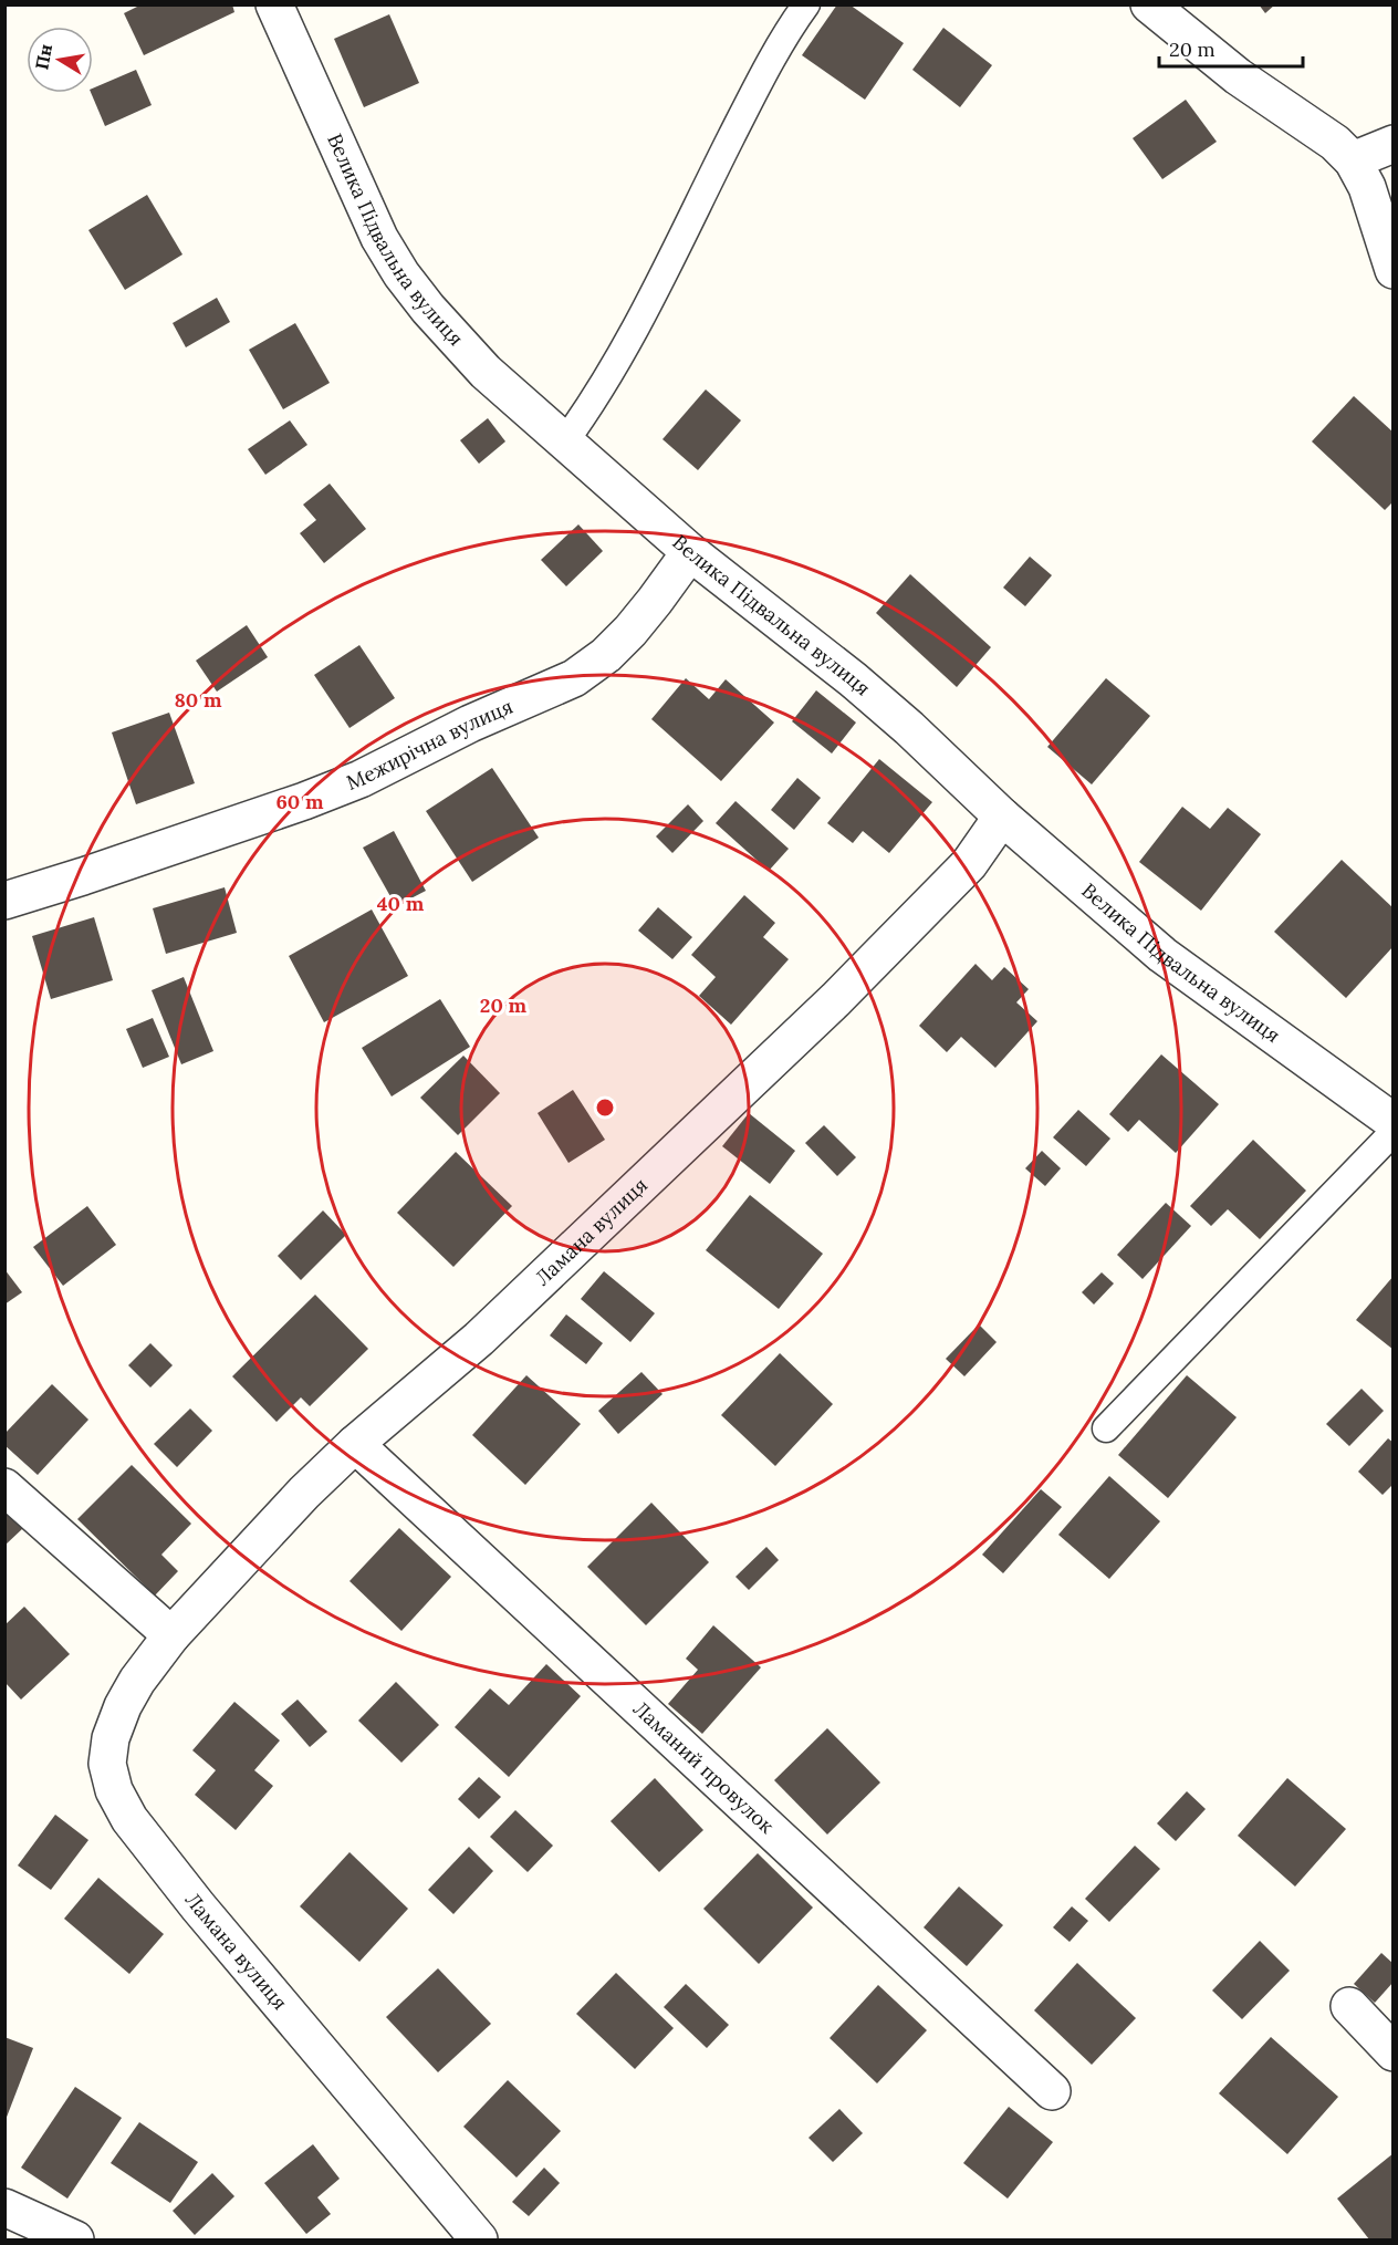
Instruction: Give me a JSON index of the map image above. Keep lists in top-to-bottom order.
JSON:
{
  "streets": {
    "street": [
      "Велика Підвальна вулиця",
      "Межирічна вулиця",
      "Ламана вулиця",
      "Ламаний провулок"
    ]
  },
  "crossings": [
    ["Велика Підвальна вулиця", "Межирічна вулиця"],
    ["Велика Підвальна вулиця", "Ламана вулиця"],
    ["Ламана вулиця", "Ламаний провулок"]
  ],
  "scale_bar": "20 m",
  "north": "left",
  "rings": [
    "80 m",
    "60 m",
    "40 m",
    "20 m"
  ]
}
